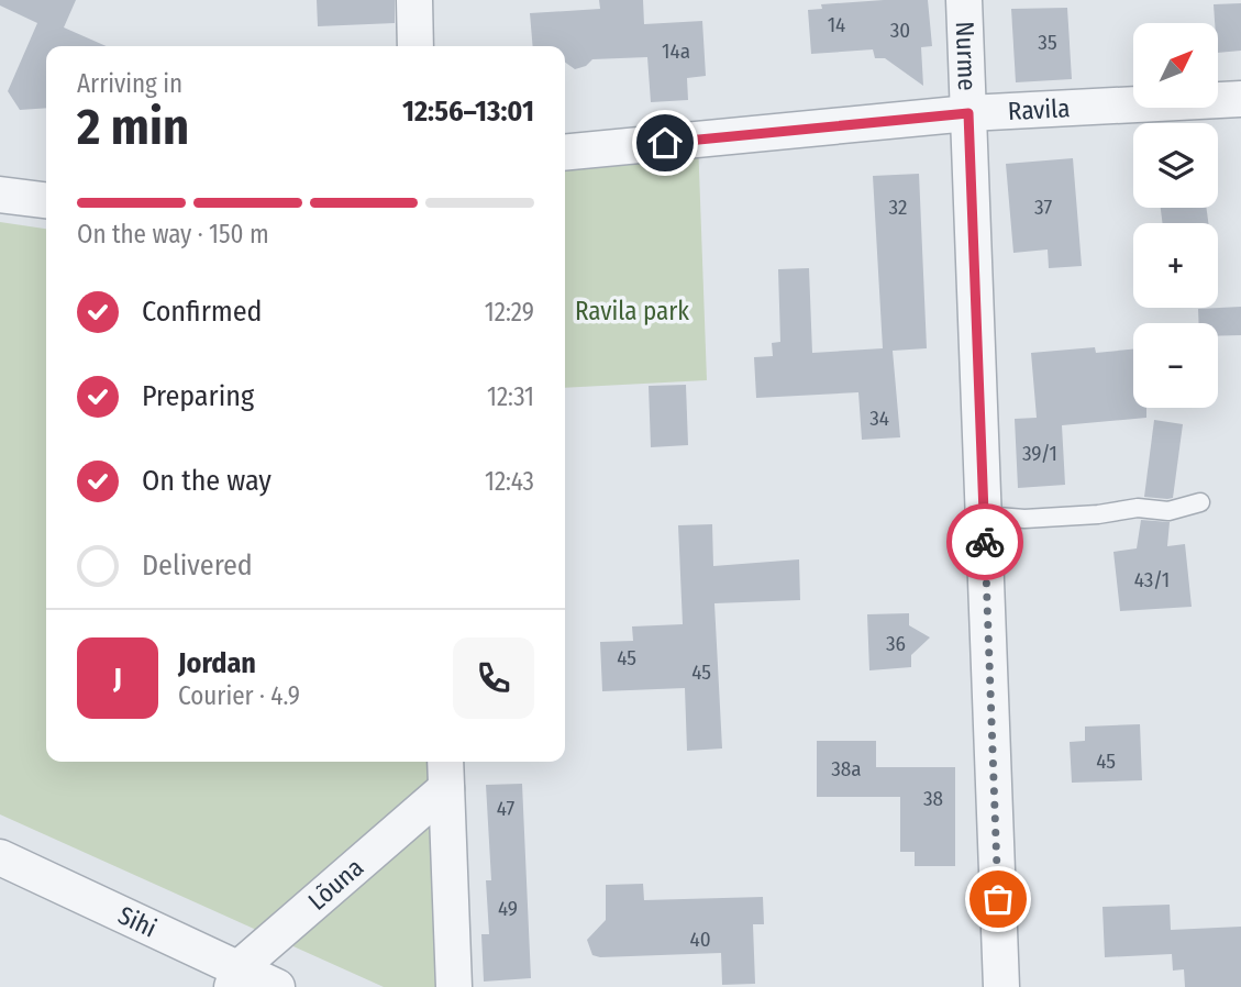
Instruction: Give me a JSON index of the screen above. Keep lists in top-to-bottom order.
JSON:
{
  "streets": {
    "street": [
      "Nurme",
      "Ravila",
      "Lõuna",
      "Sihi"
    ]
  },
  "crossings": [
    ["Nurme", "Ravila"],
    ["Lõuna", "Sihi"]
  ],
  "parks": ["Ravila park"],
  "house_numbers": [
    "14",
    "30",
    "35",
    "14a",
    "32",
    "37",
    "34",
    "39/1",
    "43/1",
    "36",
    "45",
    "45",
    "45",
    "38a",
    "38",
    "47",
    "49",
    "40"
  ],
  "north": "top right",
  "page": {
    "map_buttons": ["+", "−"],
    "heading": ["2 min", "Arriving in", "12:56–13:01"],
    "panel": ["Jordan", "Courier · 4.9"],
    "bar": "On the way · 150 m",
    "list": [
      ["Confirmed", "12:29"],
      ["Preparing", "12:31"],
      ["On the way", "12:43"],
      "Delivered"
    ],
    "round": "J"
  }
}
